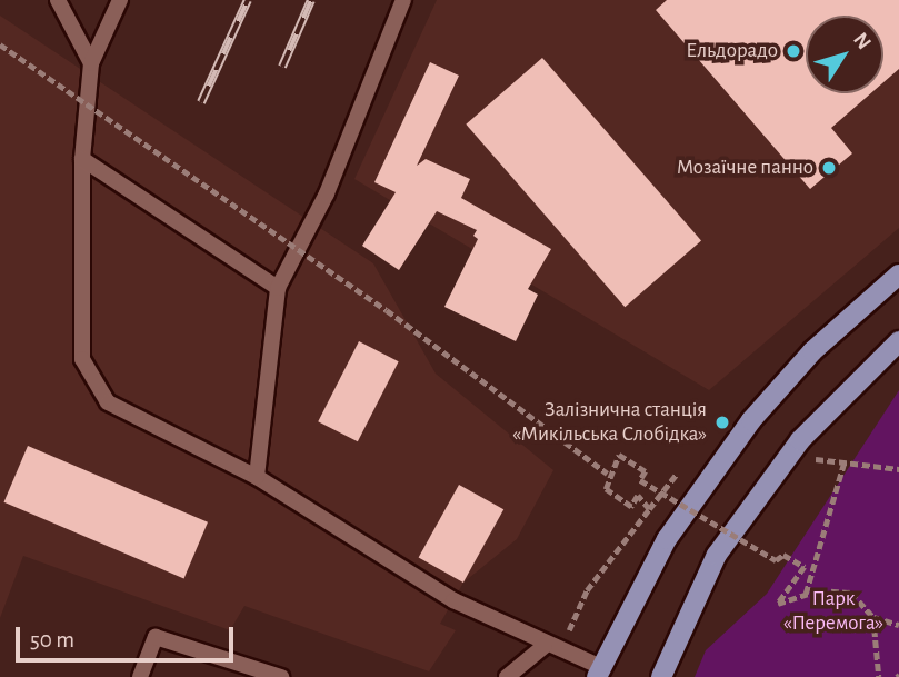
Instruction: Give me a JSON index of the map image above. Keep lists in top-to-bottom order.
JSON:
{
  "parks": ["Парк «Перемога»"],
  "places": ["Ельдорадо", "Мозаїчне панно", "Залізнична станція «Микільська Слобідка»"],
  "scale_bar": "50 m",
  "north": "top right"
}
